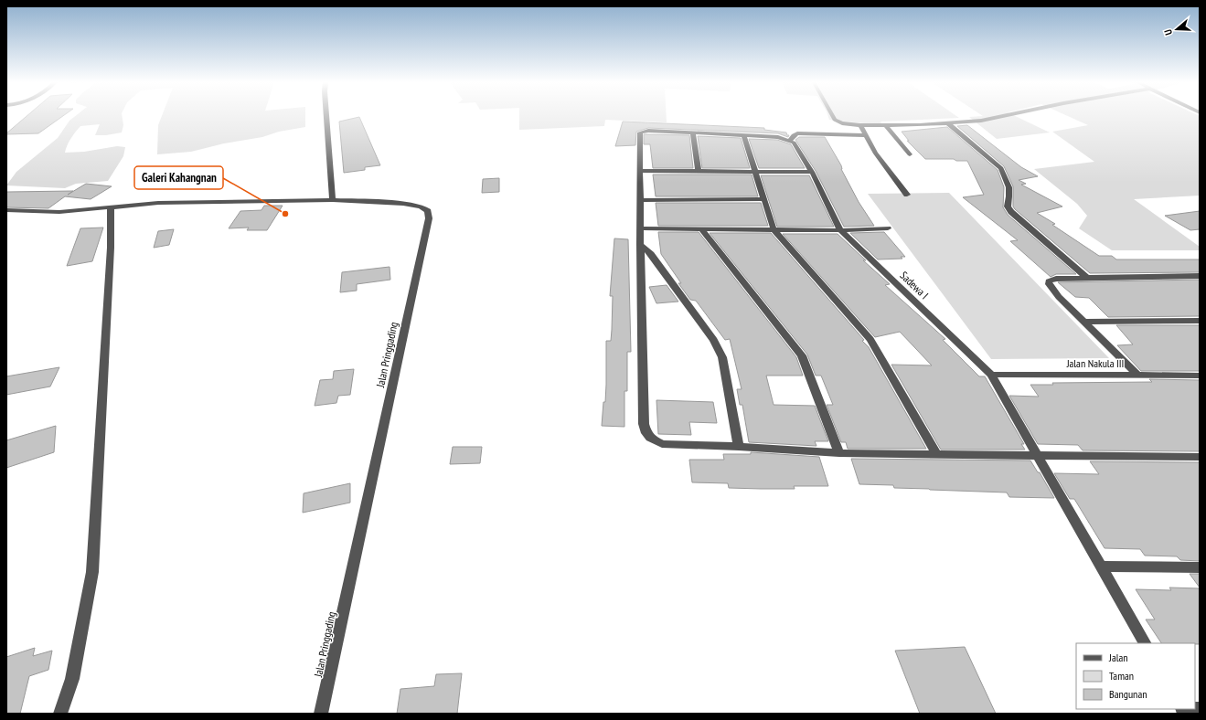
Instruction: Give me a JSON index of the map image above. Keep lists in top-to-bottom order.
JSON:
{
  "streets": {
    "street": ["Sadewa I", "Jalan Pringgading", "Jalan Nakula III"]
  },
  "crossings": [
    ["Sadewa I", "Jalan Nakula III"]
  ],
  "places": ["Galeri Kahangnan"],
  "legend": ["Jalan", "Taman", "Bangunan"],
  "north": "left"
}
